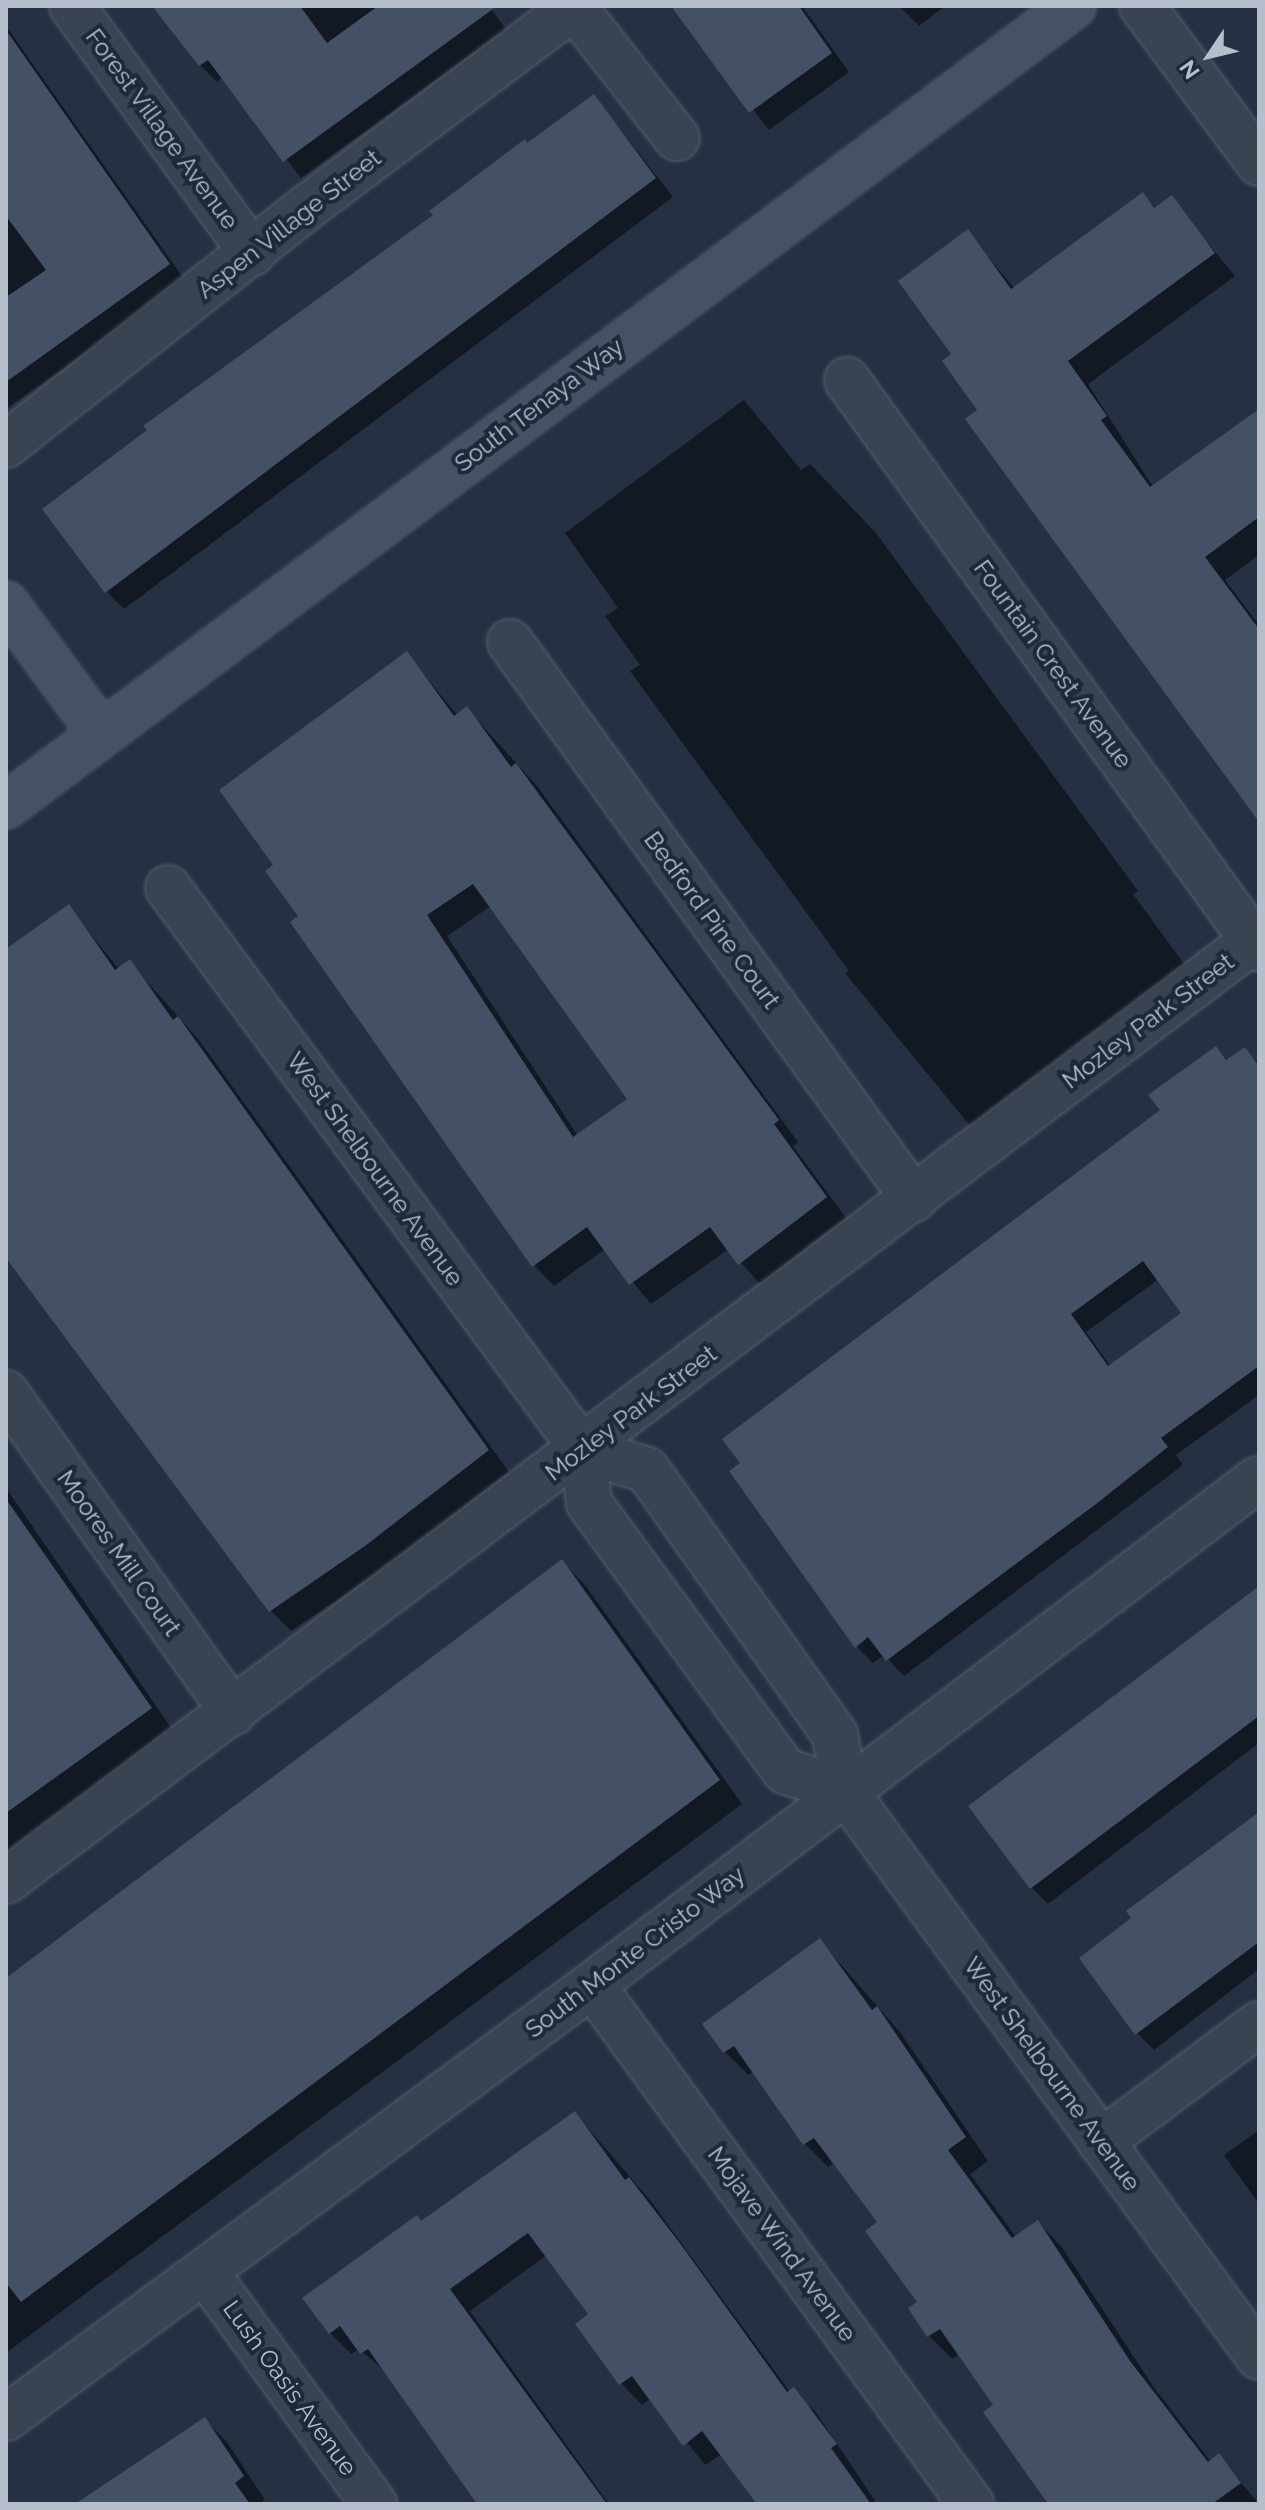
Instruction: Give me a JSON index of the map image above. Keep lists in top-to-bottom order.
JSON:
{
  "streets": {
    "street": [
      "Forest Village Avenue",
      "Aspen Village Street",
      "South Tenaya Way",
      "Fountain Crest Avenue",
      "Bedford Pine Court",
      "Mozley Park Street",
      "West Shelbourne Avenue",
      "Moores Mill Court",
      "South Monte Cristo Way",
      "Mojave Wind Avenue",
      "Lush Oasis Avenue"
    ]
  },
  "crossings": [
    ["Forest Village Avenue", "Aspen Village Street"],
    ["Fountain Crest Avenue", "Mozley Park Street"],
    ["Bedford Pine Court", "Mozley Park Street"],
    ["Mozley Park Street", "West Shelbourne Avenue"],
    ["Mozley Park Street", "Moores Mill Court"],
    ["West Shelbourne Avenue", "South Monte Cristo Way"],
    ["South Monte Cristo Way", "Mojave Wind Avenue"],
    ["South Monte Cristo Way", "Lush Oasis Avenue"]
  ],
  "north": "bottom left"
}
